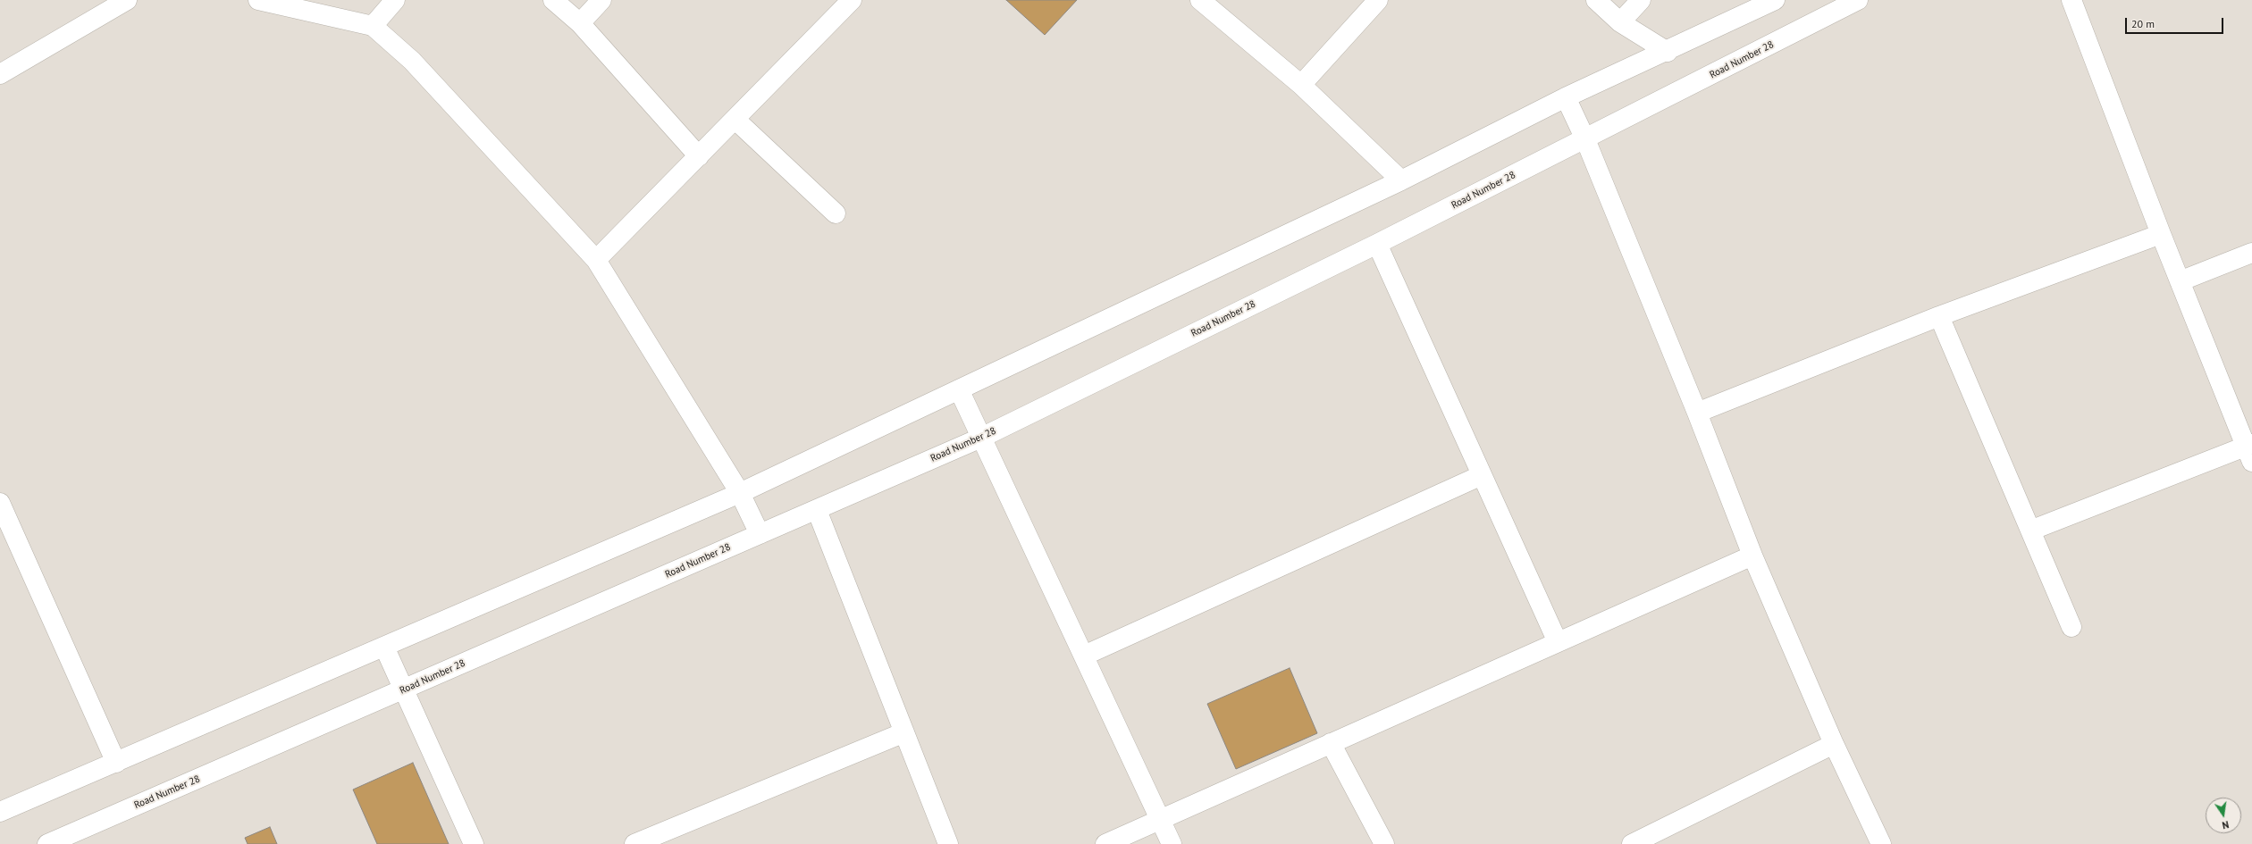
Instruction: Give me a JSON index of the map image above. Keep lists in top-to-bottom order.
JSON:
{
  "streets": {
    "street": ["Road Number 28"]
  },
  "scale_bar": "20 m",
  "north": "bottom"
}
